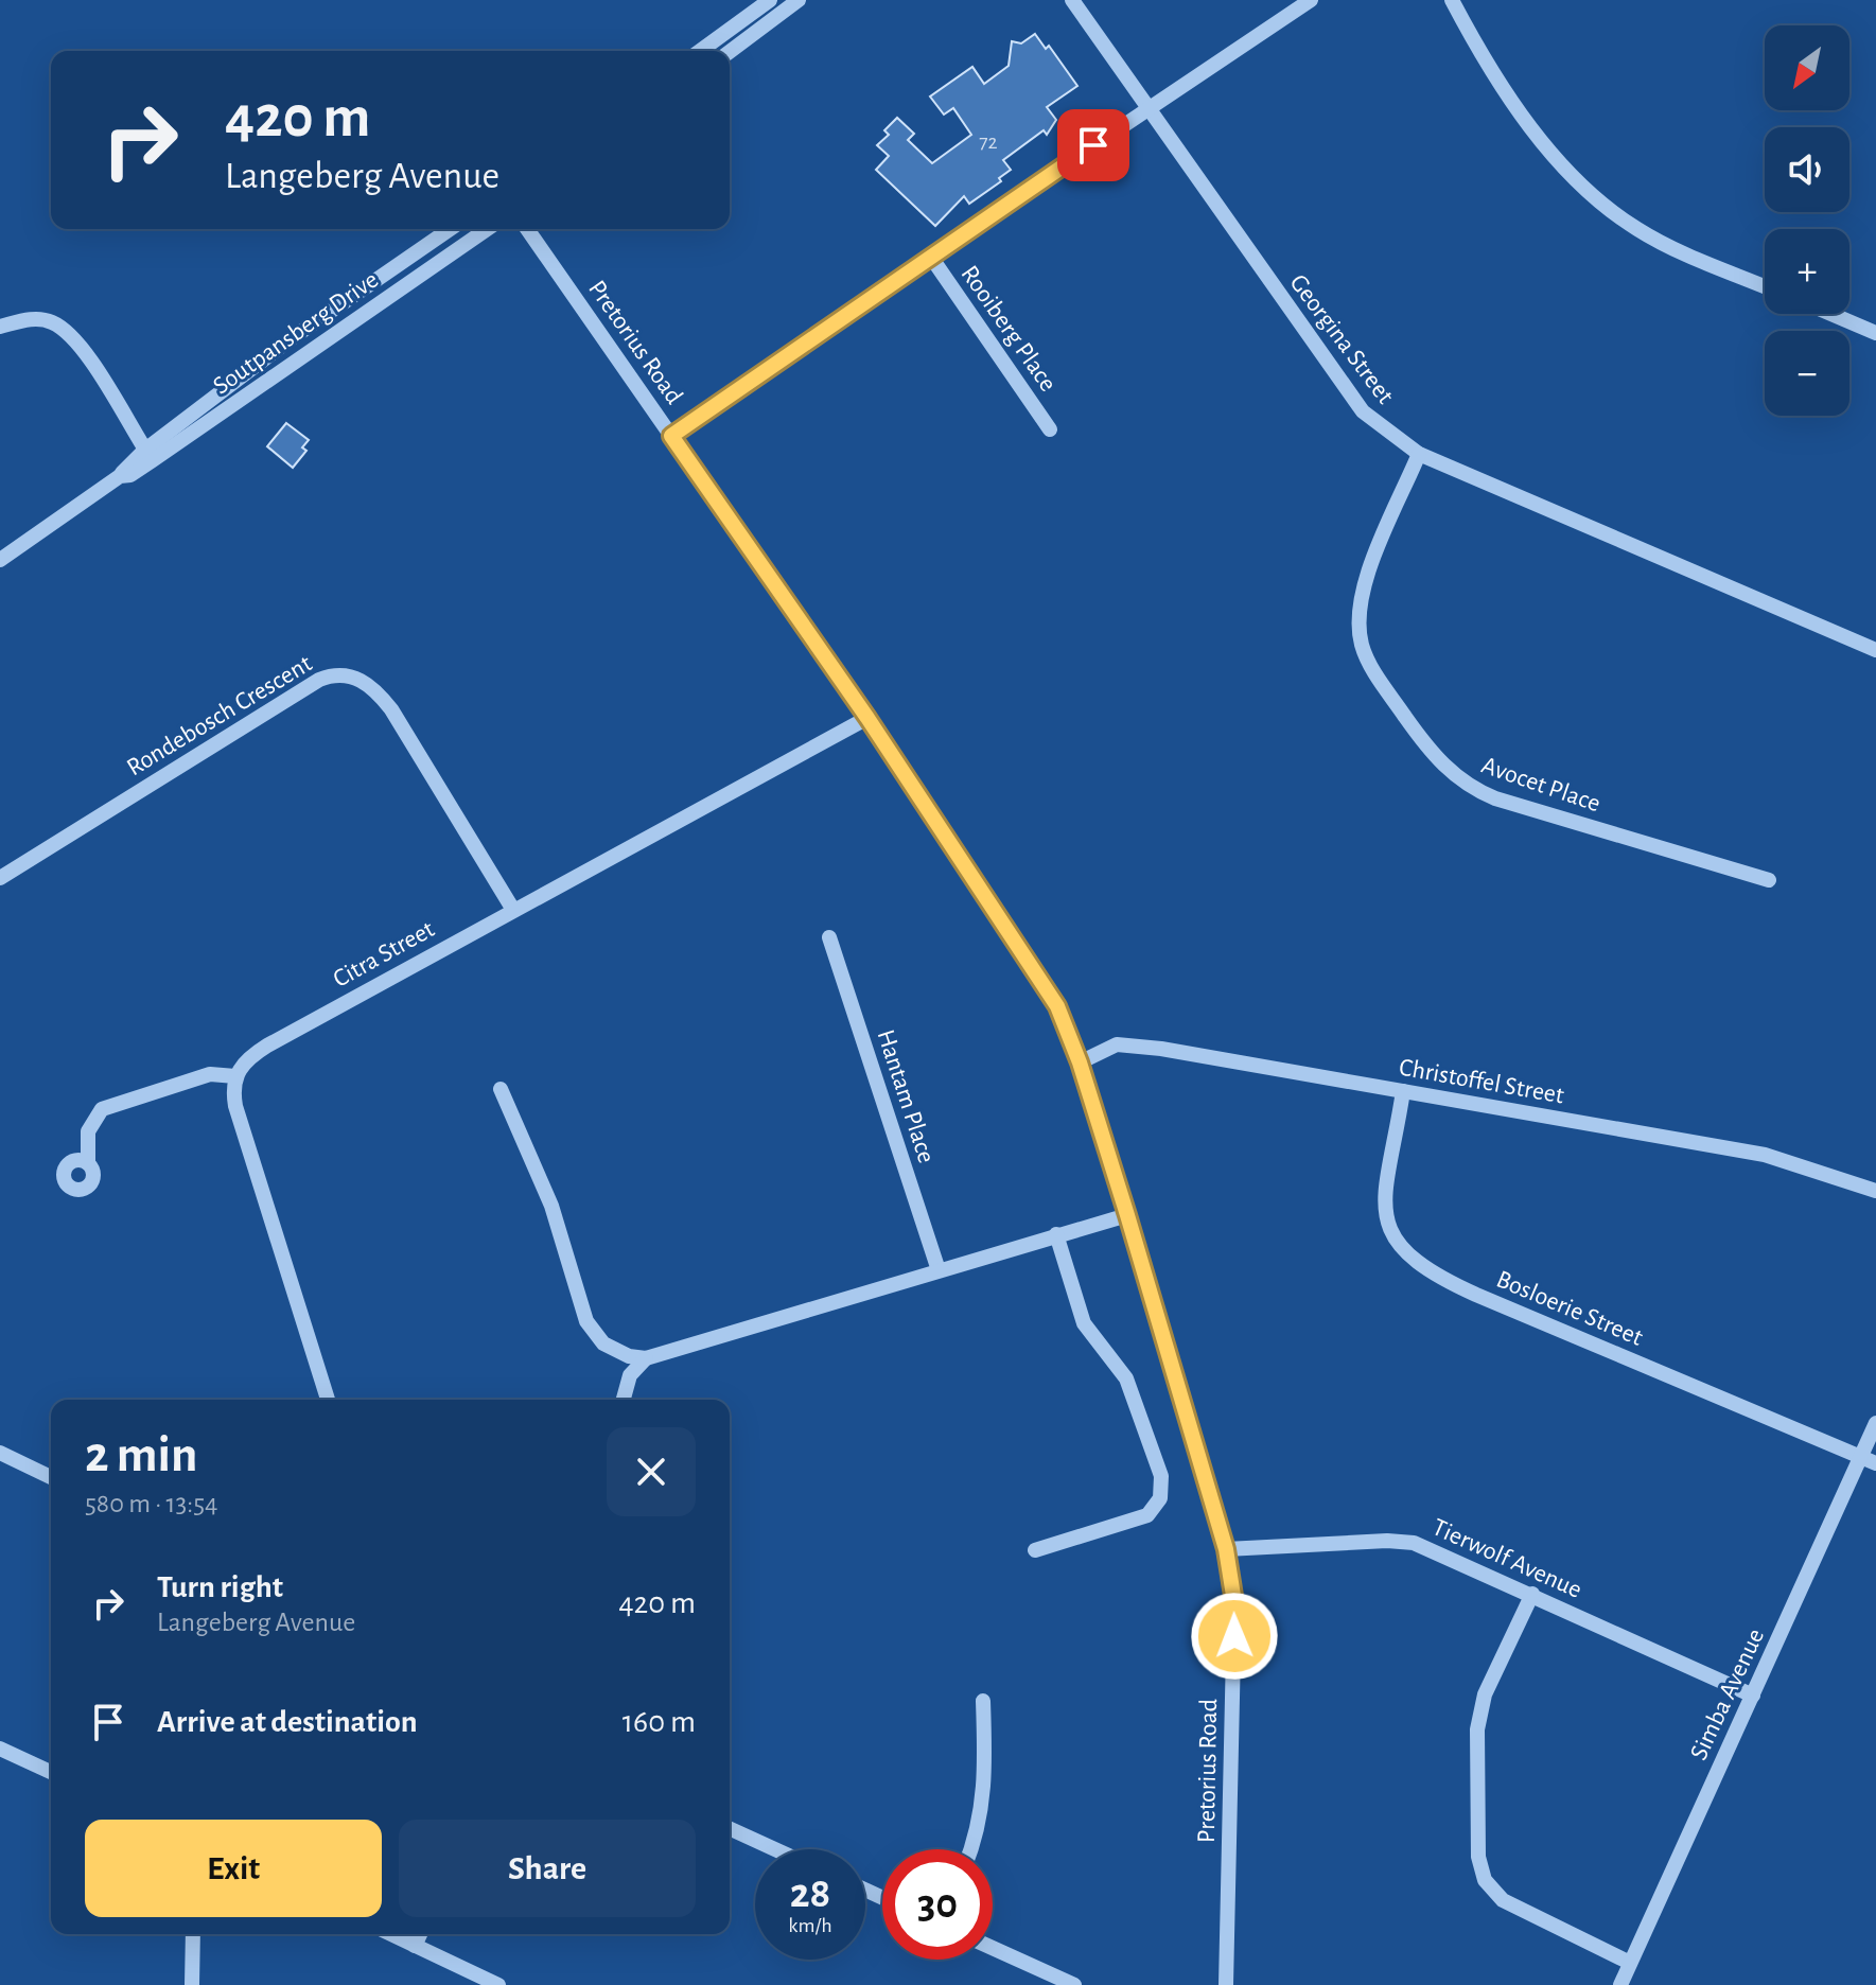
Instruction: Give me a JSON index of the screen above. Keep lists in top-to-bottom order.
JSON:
{
  "streets": {
    "street": [
      "Rooiberg Place",
      "Soutpansberg Drive",
      "Georgina Street",
      "Pretorius Road",
      "Rondebosch Crescent",
      "Avocet Place",
      "Citra Street",
      "Christoffel Street",
      "Hantam Place",
      "Bosloerie Street",
      "Tierwolf Avenue",
      "Simba Avenue"
    ]
  },
  "crossings": [
    ["Georgina Street", "Avocet Place"],
    ["Pretorius Road", "Citra Street"],
    ["Pretorius Road", "Christoffel Street"],
    ["Pretorius Road", "Tierwolf Avenue"],
    ["Rondebosch Crescent", "Citra Street"],
    ["Christoffel Street", "Bosloerie Street"],
    ["Bosloerie Street", "Simba Avenue"],
    ["Tierwolf Avenue", "Simba Avenue"]
  ],
  "house_numbers": ["72"],
  "north": "bottom left",
  "page": {
    "map_buttons": ["+", "−"],
    "turn": ["420 m", "Langeberg Avenue"],
    "heading": ["2 min", "580 m · 13:54"],
    "list": [
      {
        "name": "Turn right",
        "note": "Langeberg Avenue",
        "value": "420 m"
      },
      {
        "name": "Arrive at destination",
        "value": "160 m"
      }
    ],
    "buttons": ["Exit", "Share"],
    "speed": "28 km/h",
    "limit": "30"
  }
}
